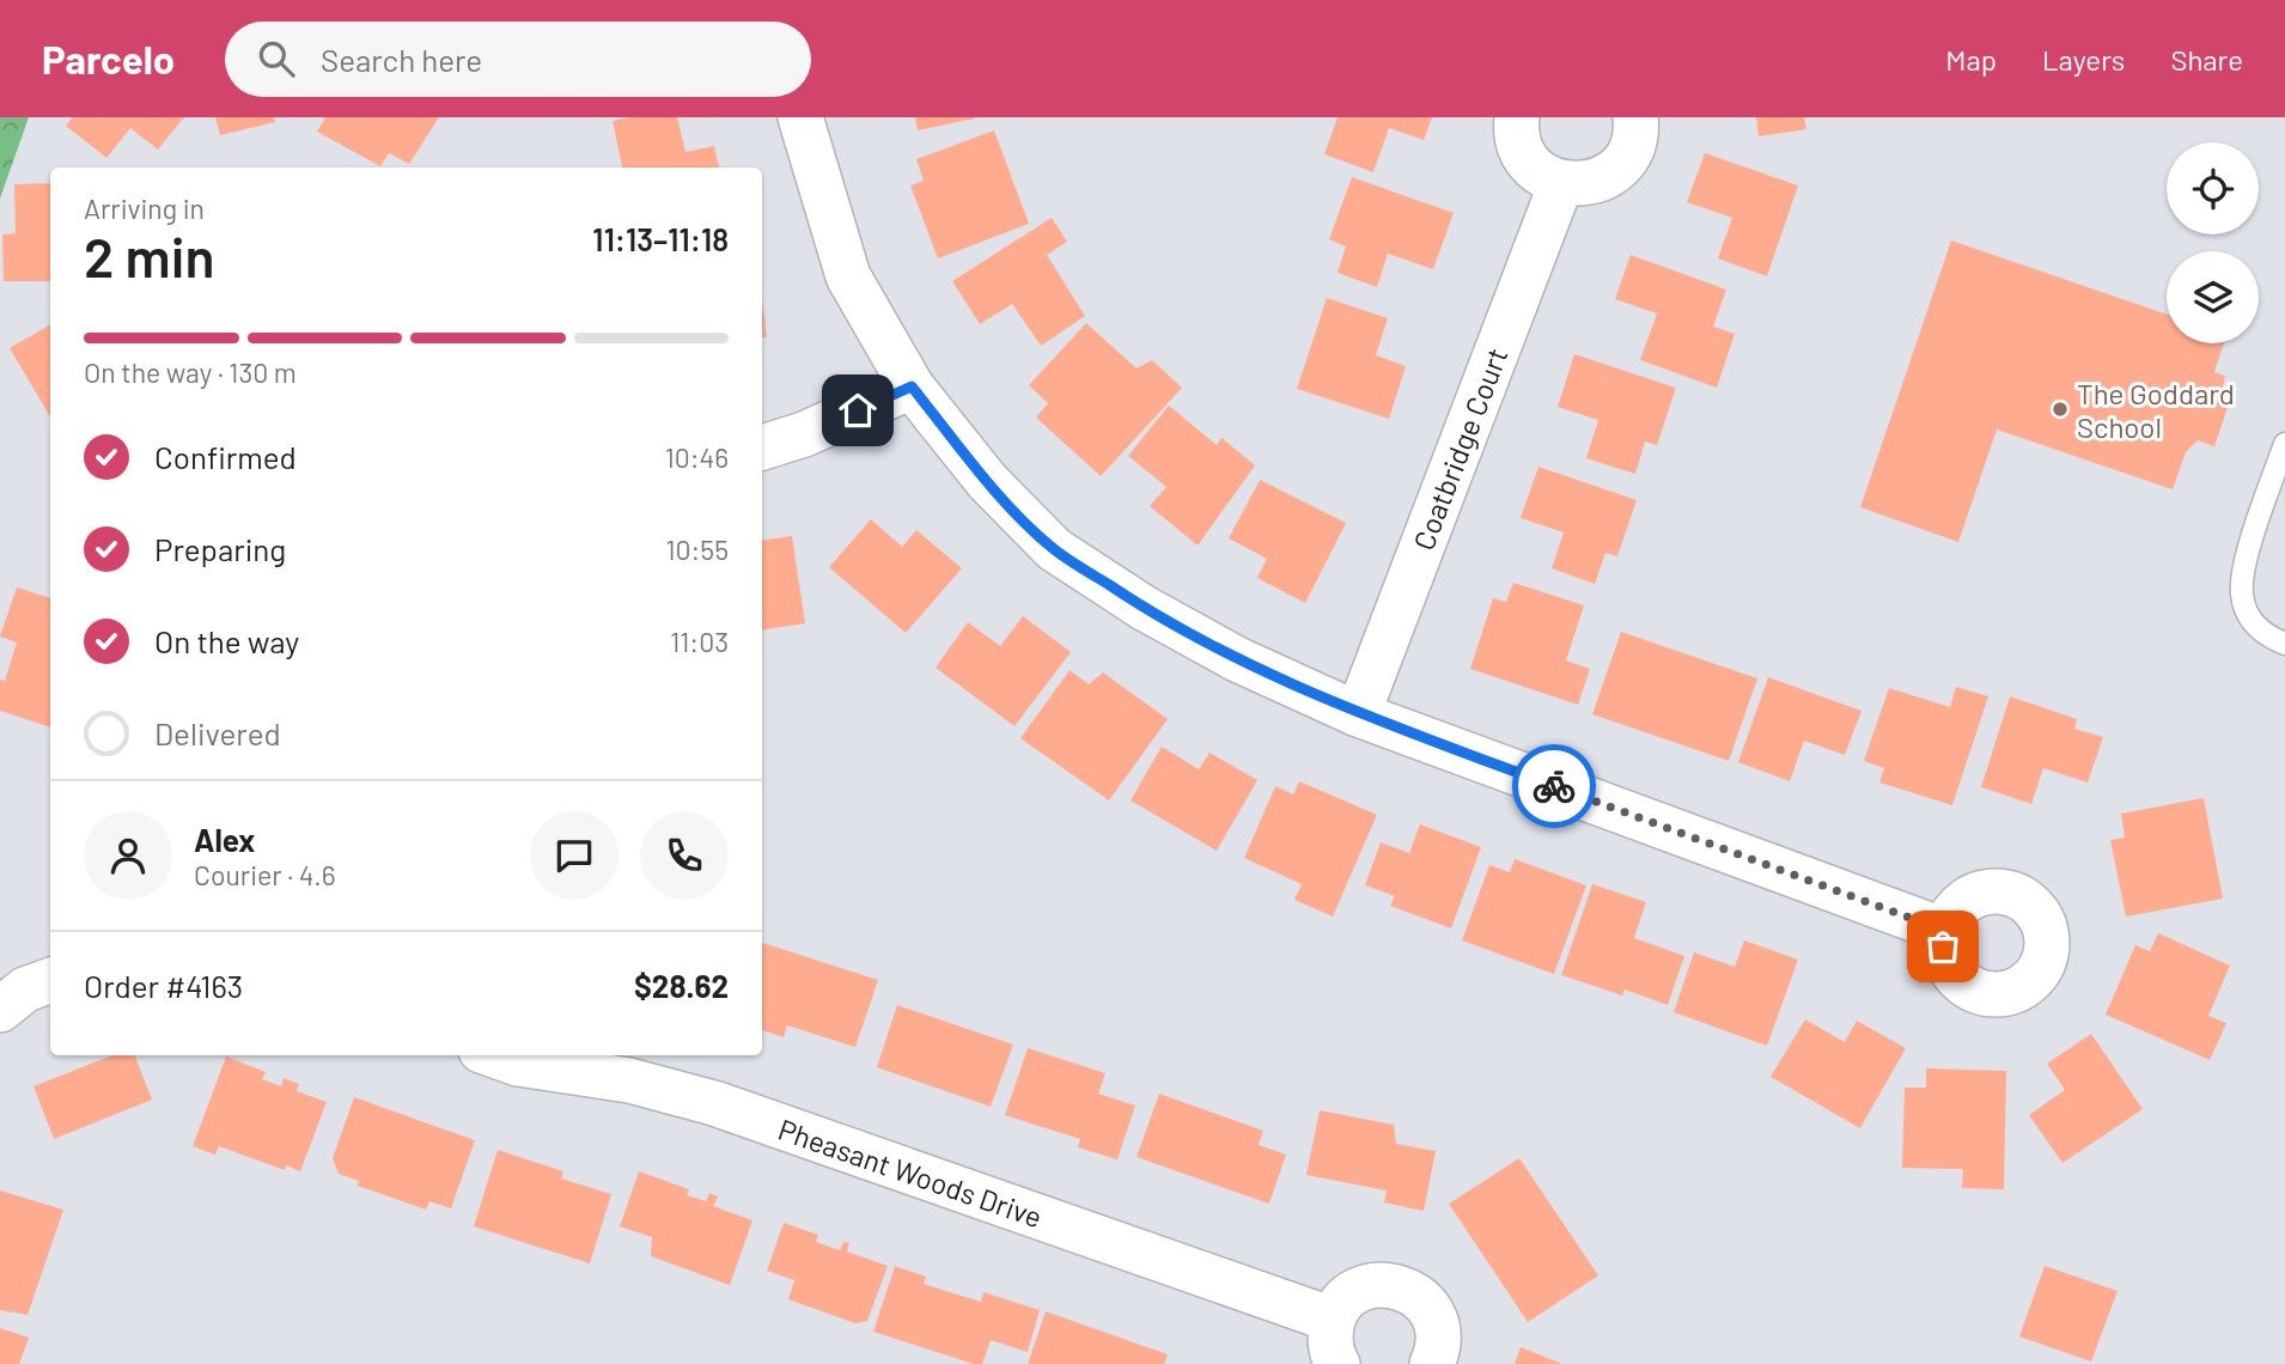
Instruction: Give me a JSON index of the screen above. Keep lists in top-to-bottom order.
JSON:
{
  "streets": {
    "street": ["Coatbridge Court", "Pheasant Woods Drive"]
  },
  "places": ["The Goddard School"],
  "page": {
    "header": "Parcelo",
    "search": "Search here",
    "nav": ["Map", "Layers", "Share"],
    "heading": ["2 min", "Arriving in", "11:13–11:18"],
    "panel": [
      "Alex",
      "Courier · 4.6",
      "Order #4163",
      "$28.62"
    ],
    "bar": "On the way · 130 m",
    "list": [
      ["Confirmed", "10:46"],
      ["Preparing", "10:55"],
      ["On the way", "11:03"],
      "Delivered"
    ]
  }
}
